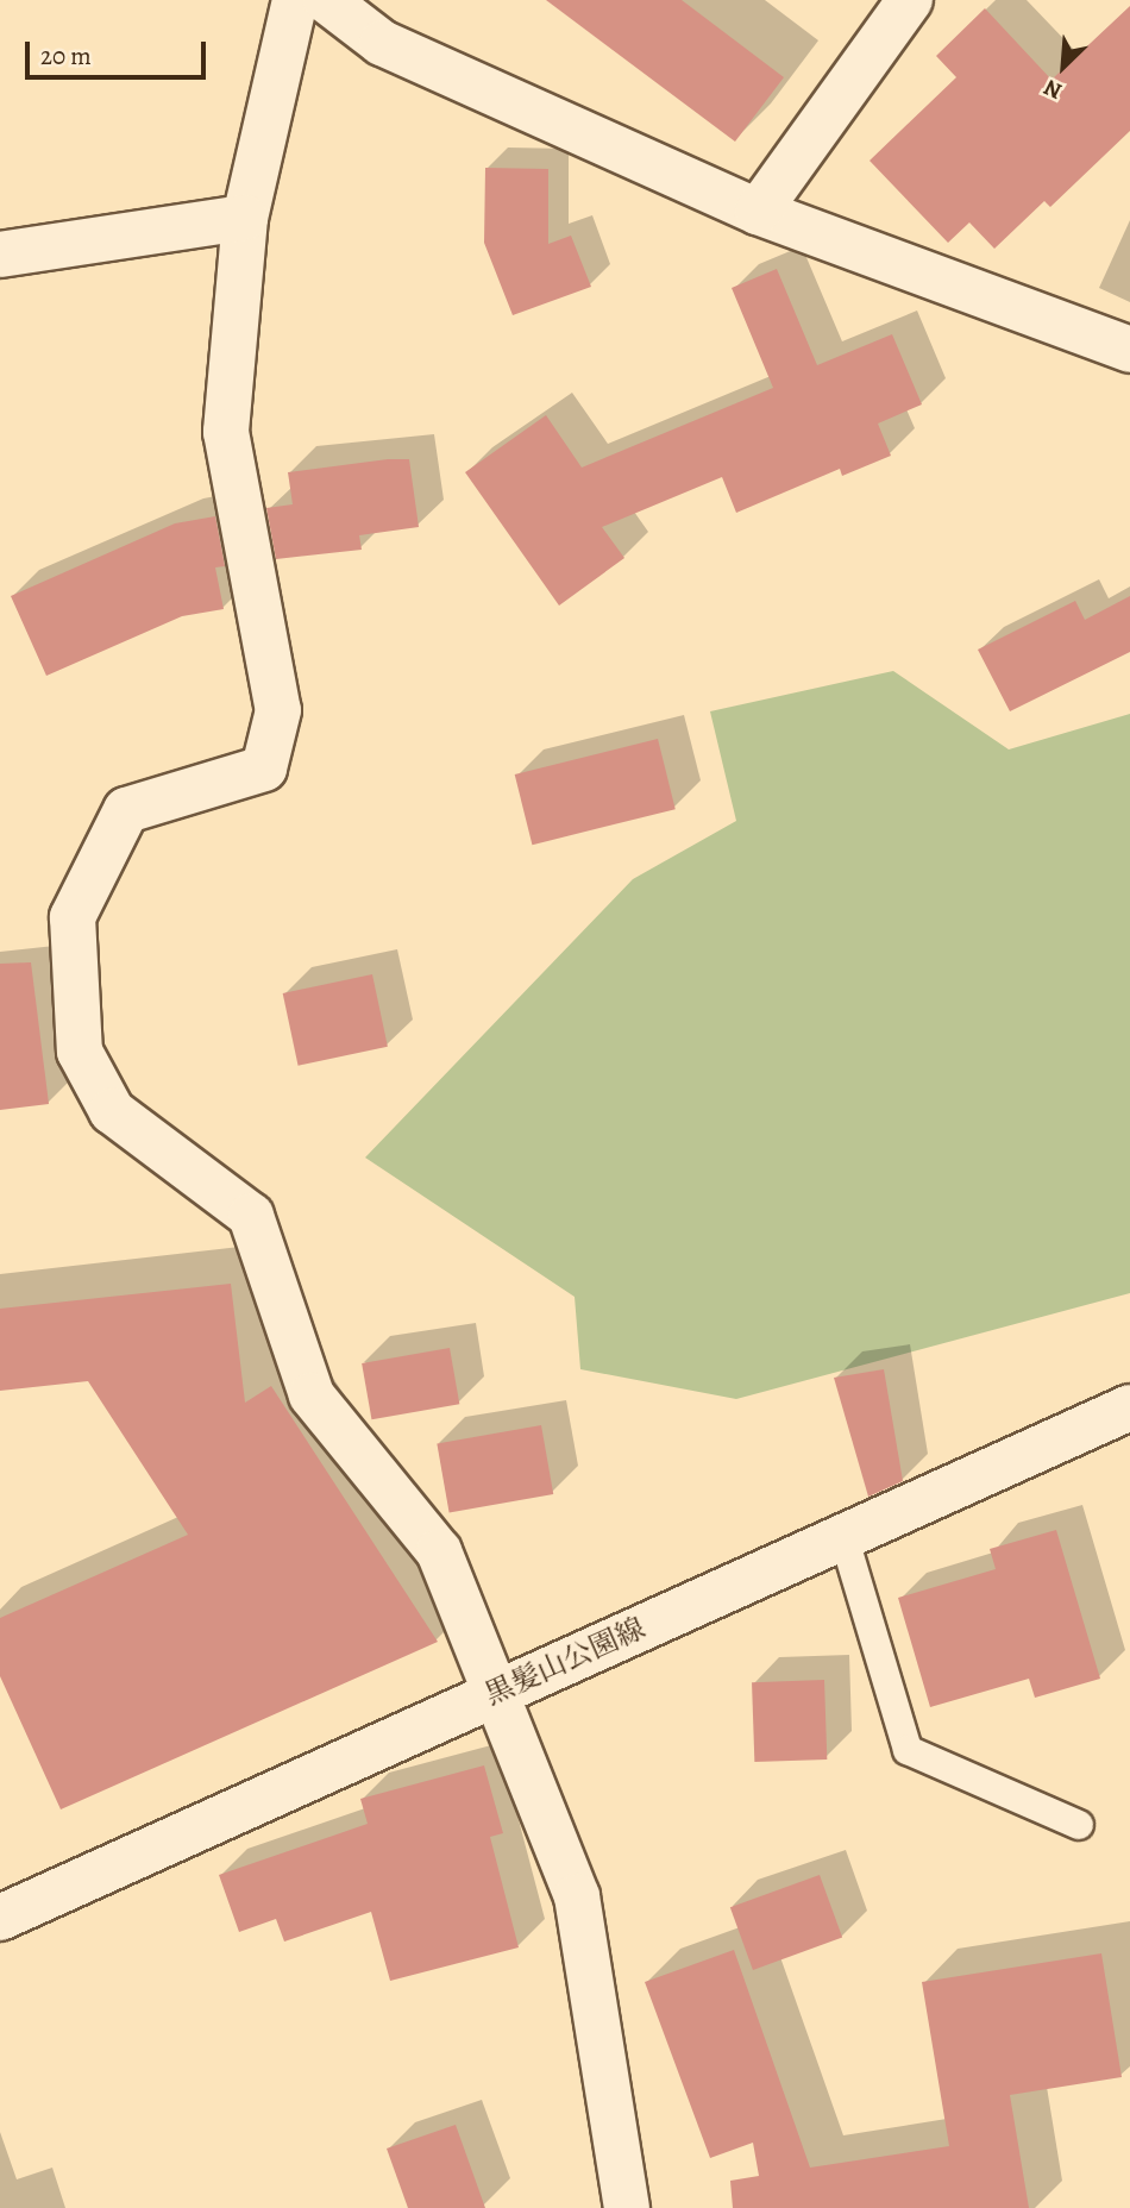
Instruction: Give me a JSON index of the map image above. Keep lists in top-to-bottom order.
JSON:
{
  "streets": {
    "street": ["黒髪山公園線"]
  },
  "scale_bar": "20 m",
  "north": "bottom left"
}
